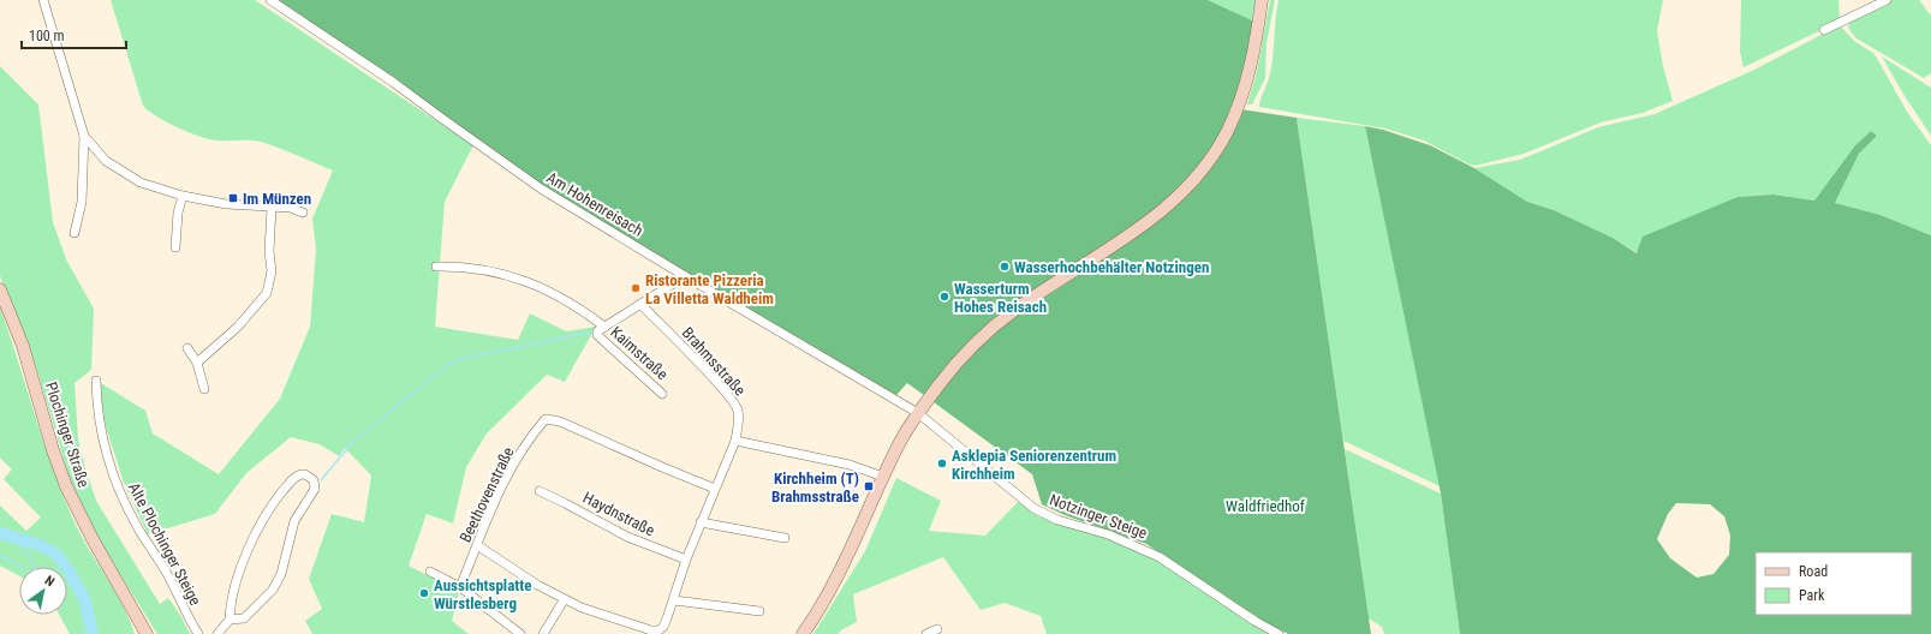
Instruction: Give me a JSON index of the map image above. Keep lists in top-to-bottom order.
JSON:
{
  "streets": {
    "main road": ["Plochinger Straße"],
    "street": [
      "Am Hohenreisach",
      "Kaimstraße",
      "Brahmsstraße",
      "Beethovenstraße",
      "Haydnstraße",
      "Notzinger Steige",
      "Alte Plochinger Steige"
    ]
  },
  "crossings": [
    ["Am Hohenreisach", "Notzinger Steige"],
    ["Brahmsstraße", "Beethovenstraße"],
    ["Brahmsstraße", "Haydnstraße"]
  ],
  "parks": ["Waldfriedhof"],
  "places": {
    "transit": ["Im Münzen", "Kirchheim (T) Brahmsstraße"],
    "other": [
      "Wasserhochbehälter Notzingen",
      "Ristorante Pizzeria La Villetta Waldheim",
      "Wasserturm Hohes Reisach",
      "Asklepia Seniorenzentrum Kirchheim",
      "Aussichtsplatte Würstlesberg"
    ]
  },
  "legend": ["Road", "Park"],
  "scale_bar": "100 m",
  "north": "top right"
}
